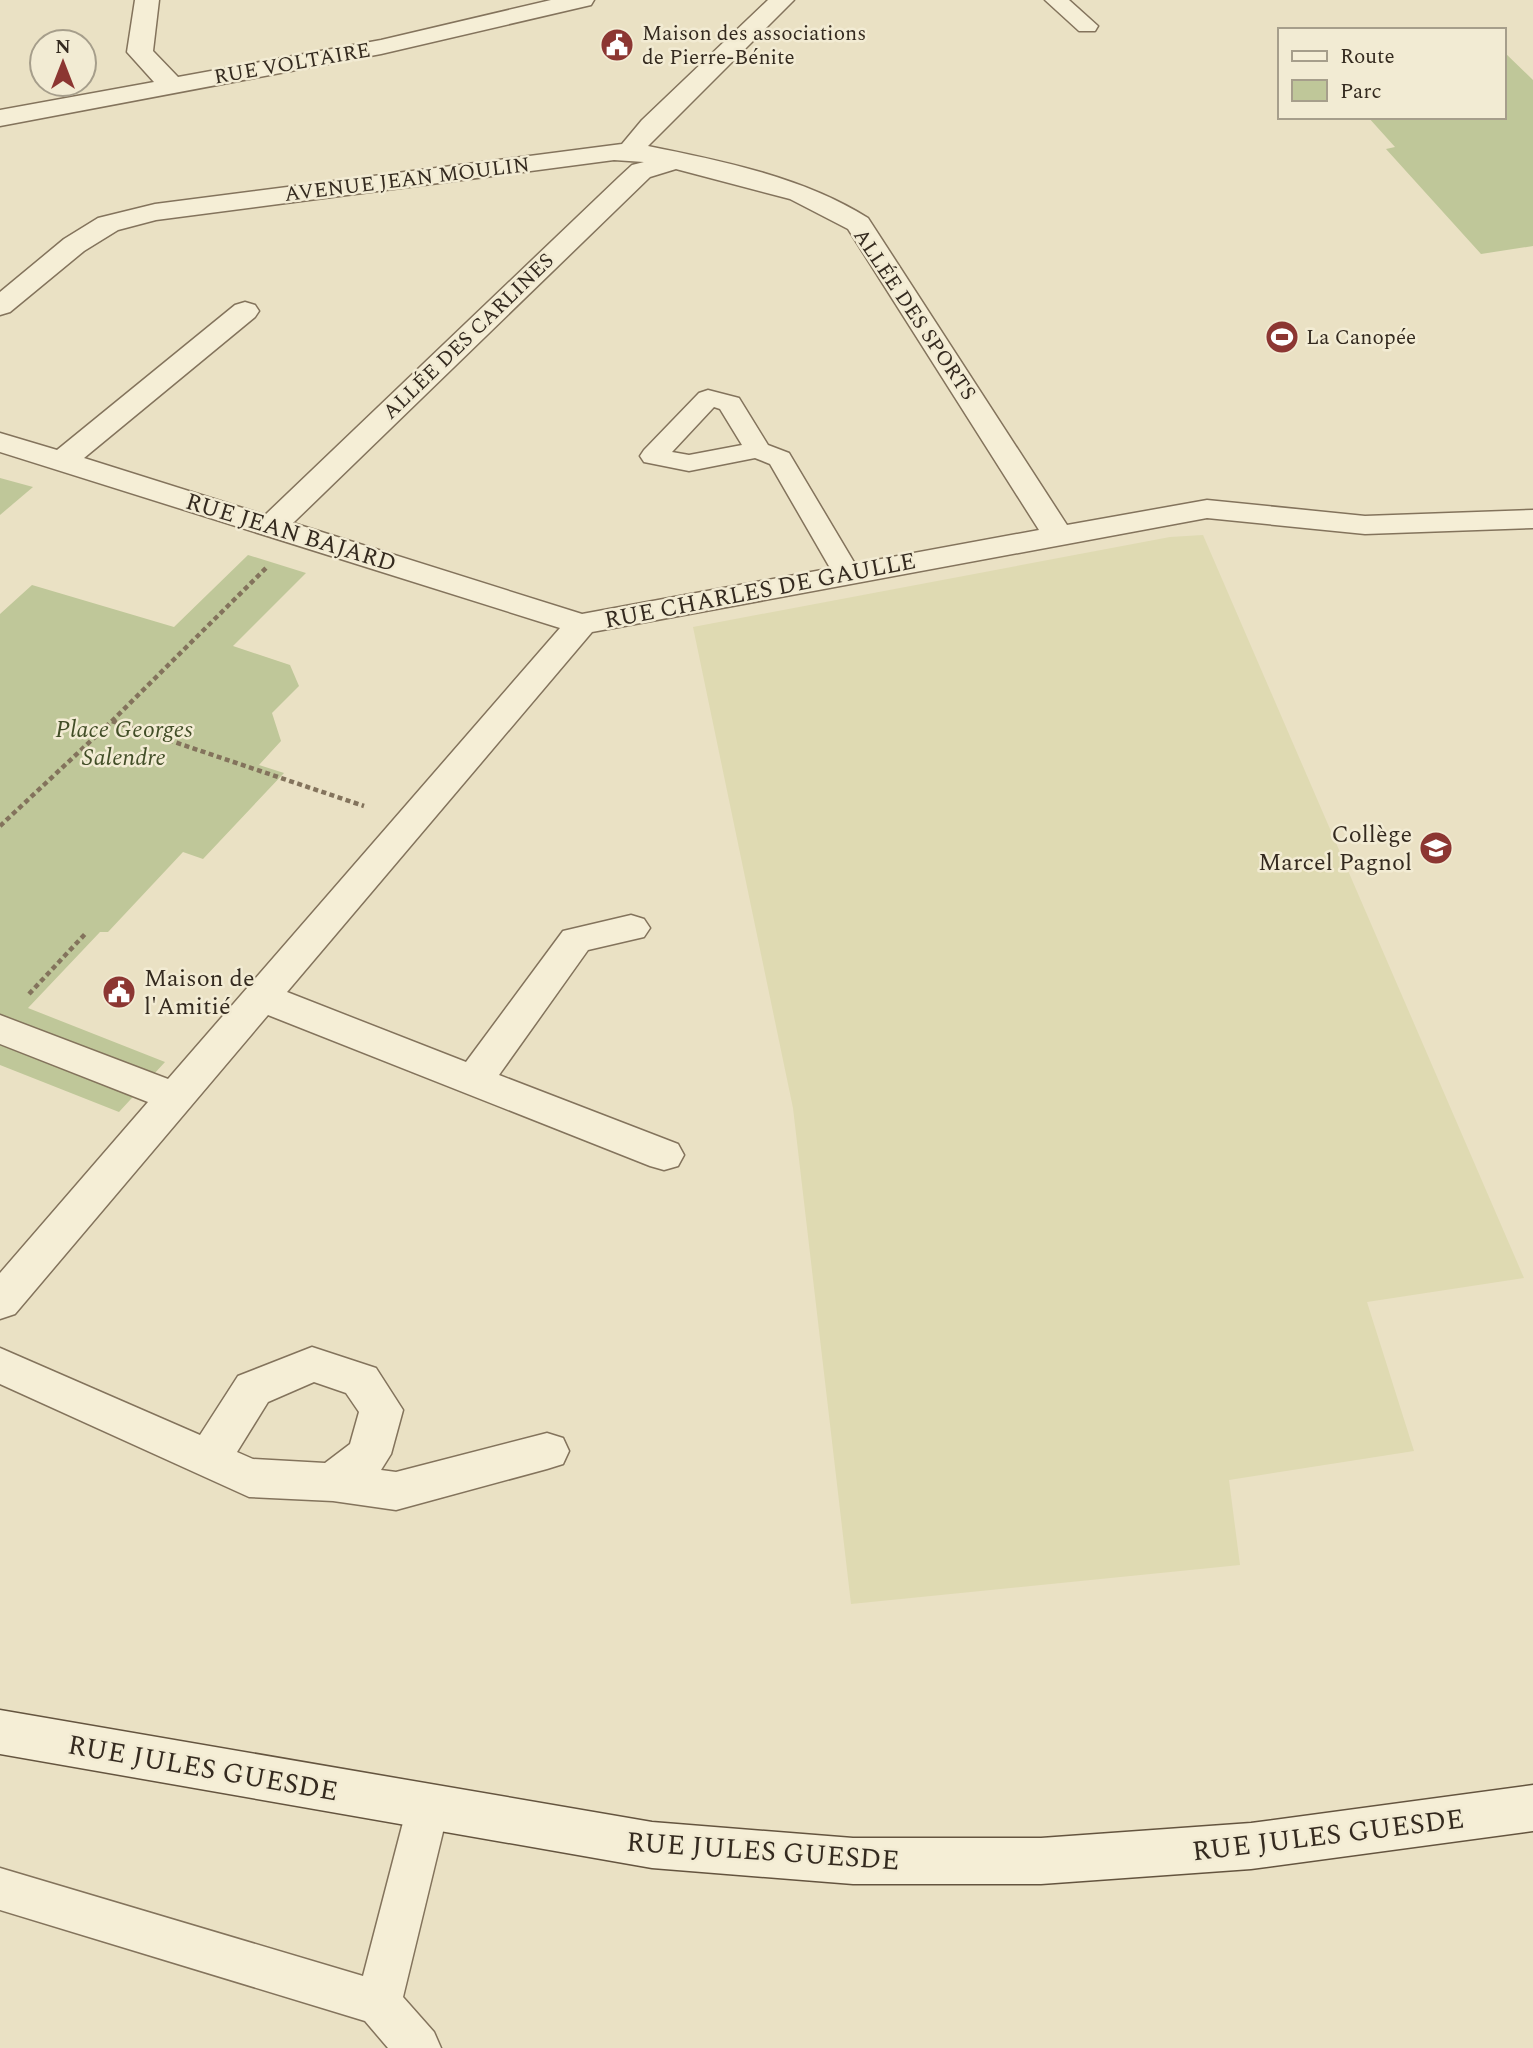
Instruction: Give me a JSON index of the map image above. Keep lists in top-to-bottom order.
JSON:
{
  "streets": {
    "street": [
      "RUE VOLTAIRE",
      "AVENUE JEAN MOULIN",
      "ALLÉE DES SPORTS",
      "ALLÉE DES CARLINES",
      "RUE JEAN BAJARD",
      "RUE CHARLES DE GAULLE",
      "RUE JULES GUESDE"
    ]
  },
  "crossings": [
    ["AVENUE JEAN MOULIN", "ALLÉE DES SPORTS"],
    ["ALLÉE DES SPORTS", "ALLÉE DES CARLINES"],
    ["ALLÉE DES SPORTS", "RUE CHARLES DE GAULLE"],
    ["ALLÉE DES CARLINES", "RUE JEAN BAJARD"],
    ["RUE JEAN BAJARD", "RUE CHARLES DE GAULLE"]
  ],
  "parks": ["Place Georges Salendre"],
  "places": {
    "public building": ["Maison des associations de Pierre-Bénite", "Maison de l'Amitié"],
    "sports": ["La Canopée"],
    "school or university": ["Collège Marcel Pagnol"]
  },
  "legend": ["Route", "Parc"],
  "north": "top"
}
